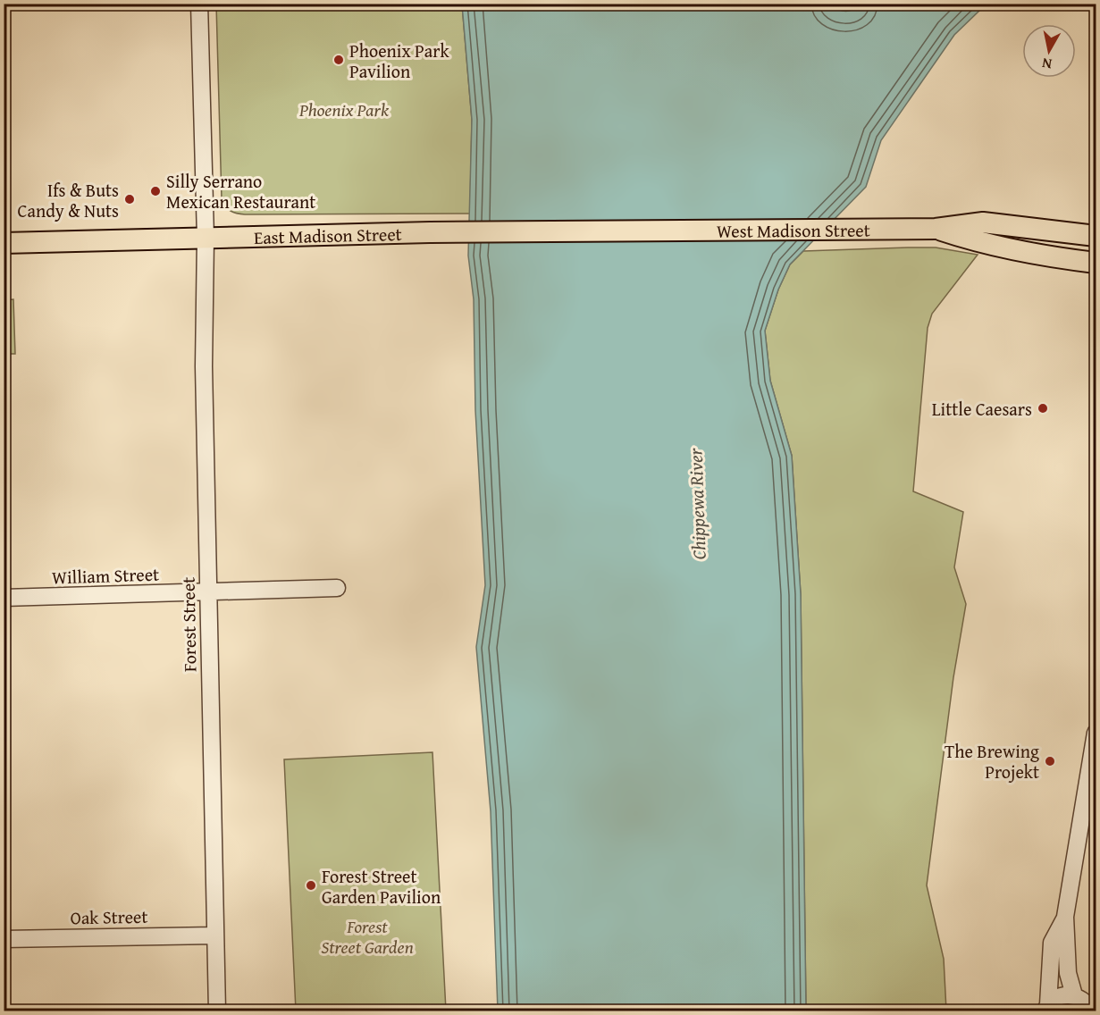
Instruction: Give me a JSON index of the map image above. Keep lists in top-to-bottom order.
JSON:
{
  "streets": {
    "main road": ["West Madison Street", "East Madison Street"],
    "street": ["William Street", "Forest Street", "Oak Street"]
  },
  "crossings": [
    ["West Madison Street", "East Madison Street"],
    ["East Madison Street", "Forest Street"],
    ["William Street", "Forest Street"],
    ["Forest Street", "Oak Street"]
  ],
  "water": ["Chippewa River"],
  "parks": ["Phoenix Park", "Forest Street Garden"],
  "places": [
    "Phoenix Park Pavilion",
    "Silly Serrano Mexican Restaurant",
    "Ifs & Buts Candy & Nuts",
    "Little Caesars",
    "The Brewing Projekt",
    "Forest Street Garden Pavilion"
  ],
  "north": "bottom"
}
